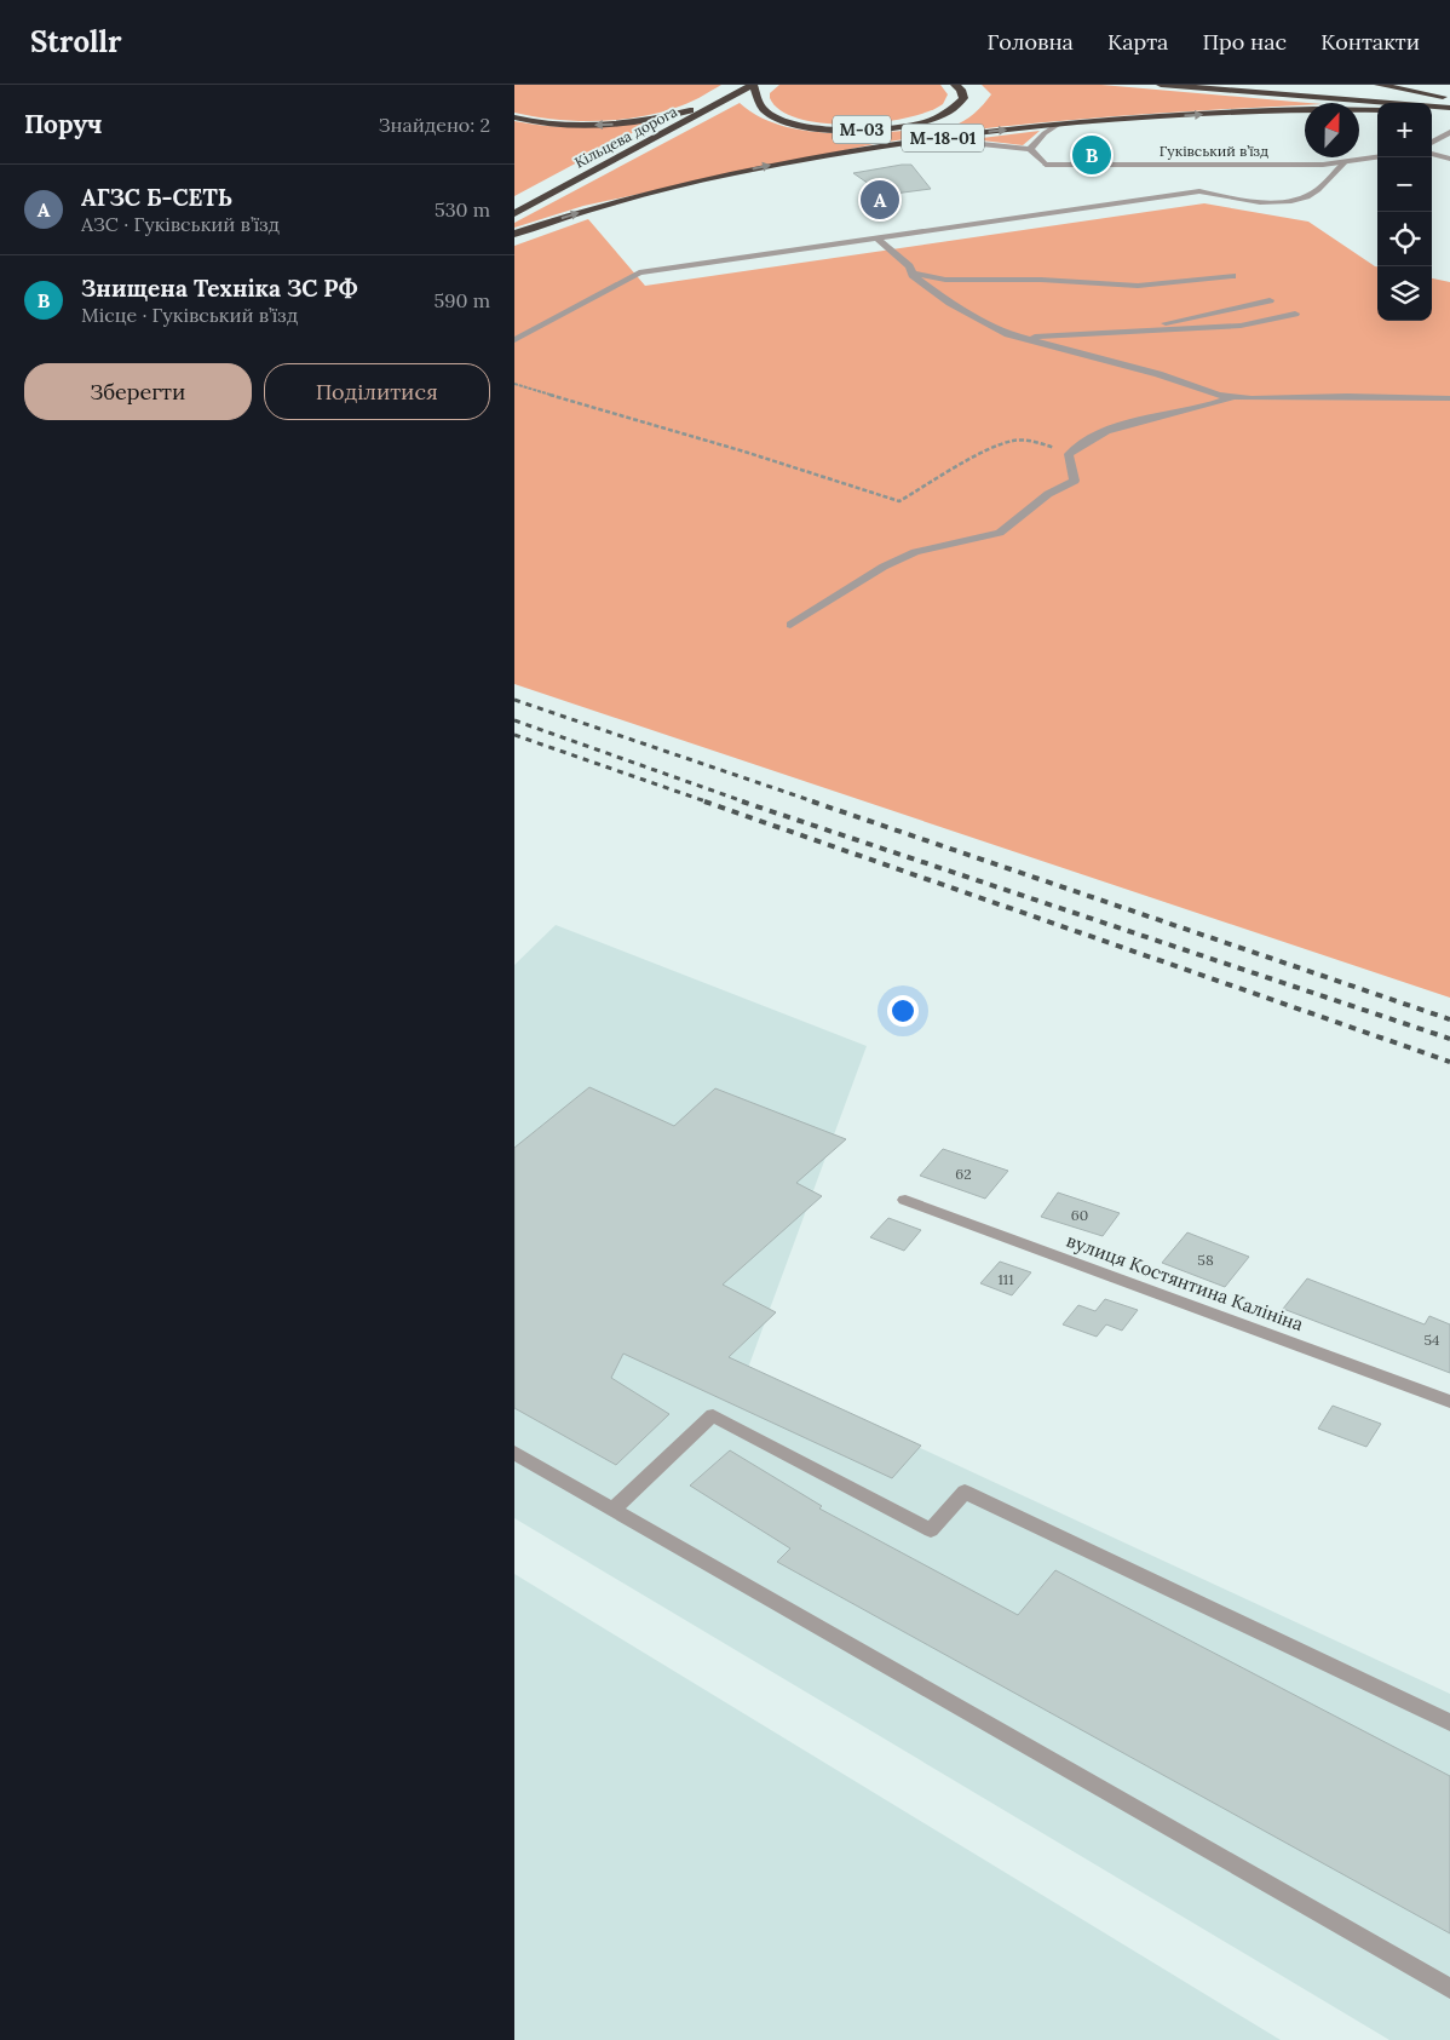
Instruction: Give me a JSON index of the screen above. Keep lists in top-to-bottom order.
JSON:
{
  "streets": {
    "highway": ["М-03", "Кільцева дорога", "М-18-01"],
    "street": ["Гуківський в’їзд", "вулиця Костянтина Калініна"]
  },
  "crossings": [
    ["М-03", "Кільцева дорога"]
  ],
  "house_numbers": [
    "62",
    "60",
    "58",
    "111",
    "54"
  ],
  "north": "top",
  "page": {
    "header": "Strollr",
    "nav": [
      "Головна",
      "Карта",
      "Про нас",
      "Контакти"
    ],
    "heading": ["Поруч", "Знайдено: 2"],
    "map_buttons": ["+", "−"],
    "pins": ["B", "A"],
    "list": [
      {
        "mark": "A",
        "name": "АГЗС Б-СЕТЬ",
        "note": "АЗС · Гуківський в’їзд",
        "value": "530 m"
      },
      {
        "mark": "B",
        "name": "Знищена Техніка ЗС РФ",
        "note": "Місце · Гуківський в’їзд",
        "value": "590 m"
      }
    ],
    "buttons": ["Зберегти", "Поділитися"]
  }
}
